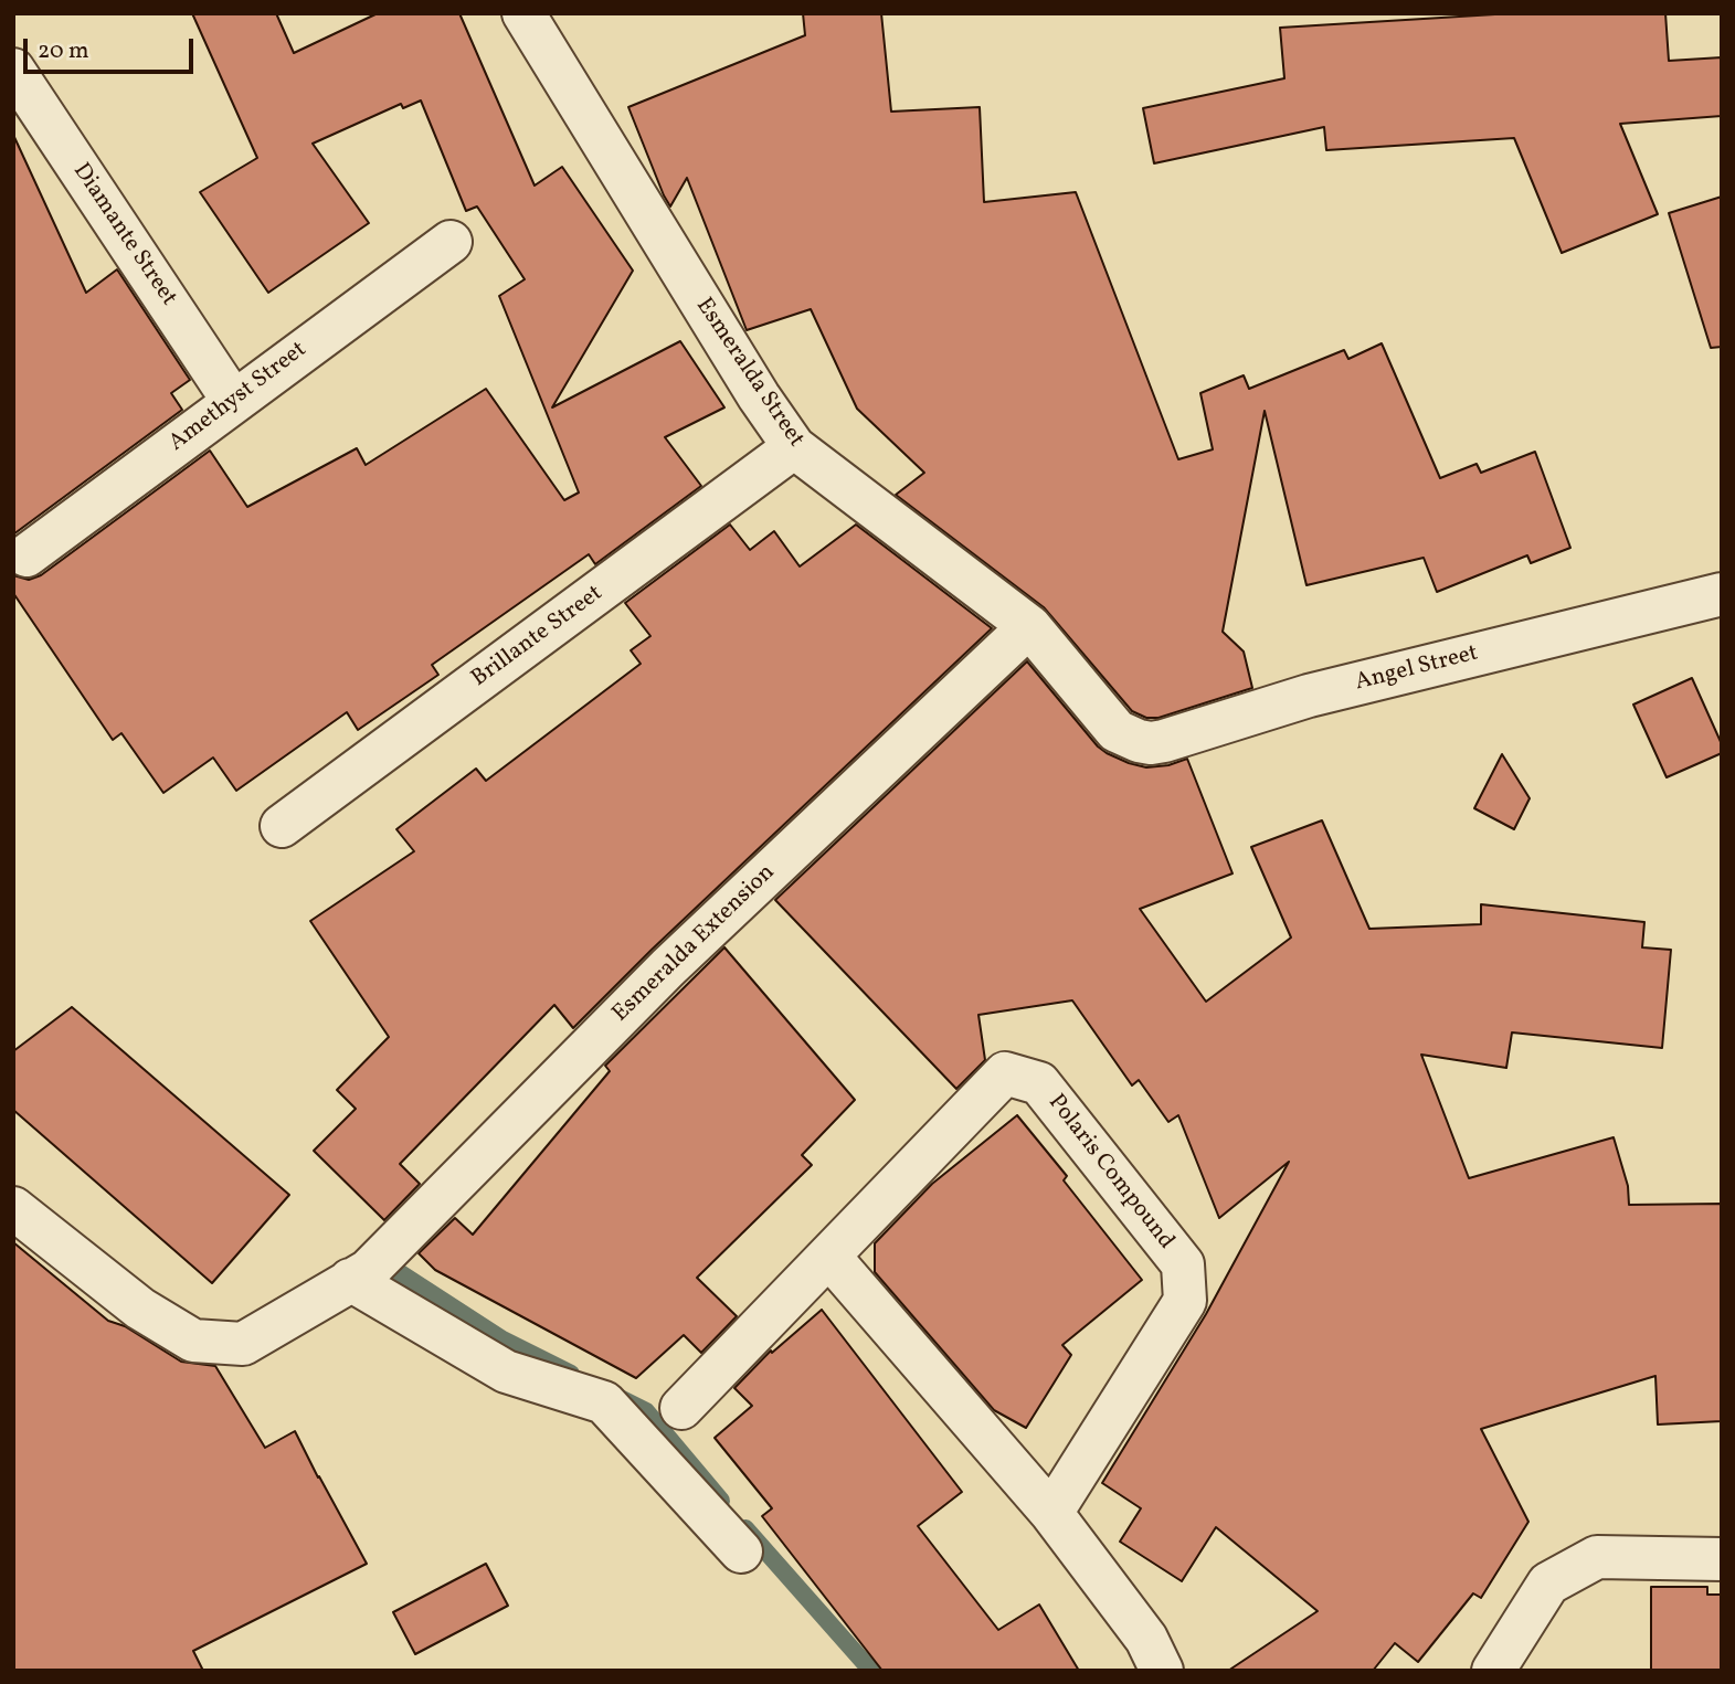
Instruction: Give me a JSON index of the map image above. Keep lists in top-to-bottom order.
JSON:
{
  "streets": {
    "street": [
      "Diamante Street",
      "Esmeralda Street",
      "Amethyst Street",
      "Brillante Street",
      "Angel Street",
      "Esmeralda Extension",
      "Polaris Compound"
    ]
  },
  "crossings": [
    ["Diamante Street", "Amethyst Street"],
    ["Esmeralda Street", "Brillante Street"],
    ["Esmeralda Street", "Angel Street"],
    ["Esmeralda Street", "Esmeralda Extension"]
  ],
  "scale_bar": "20 m"
}
